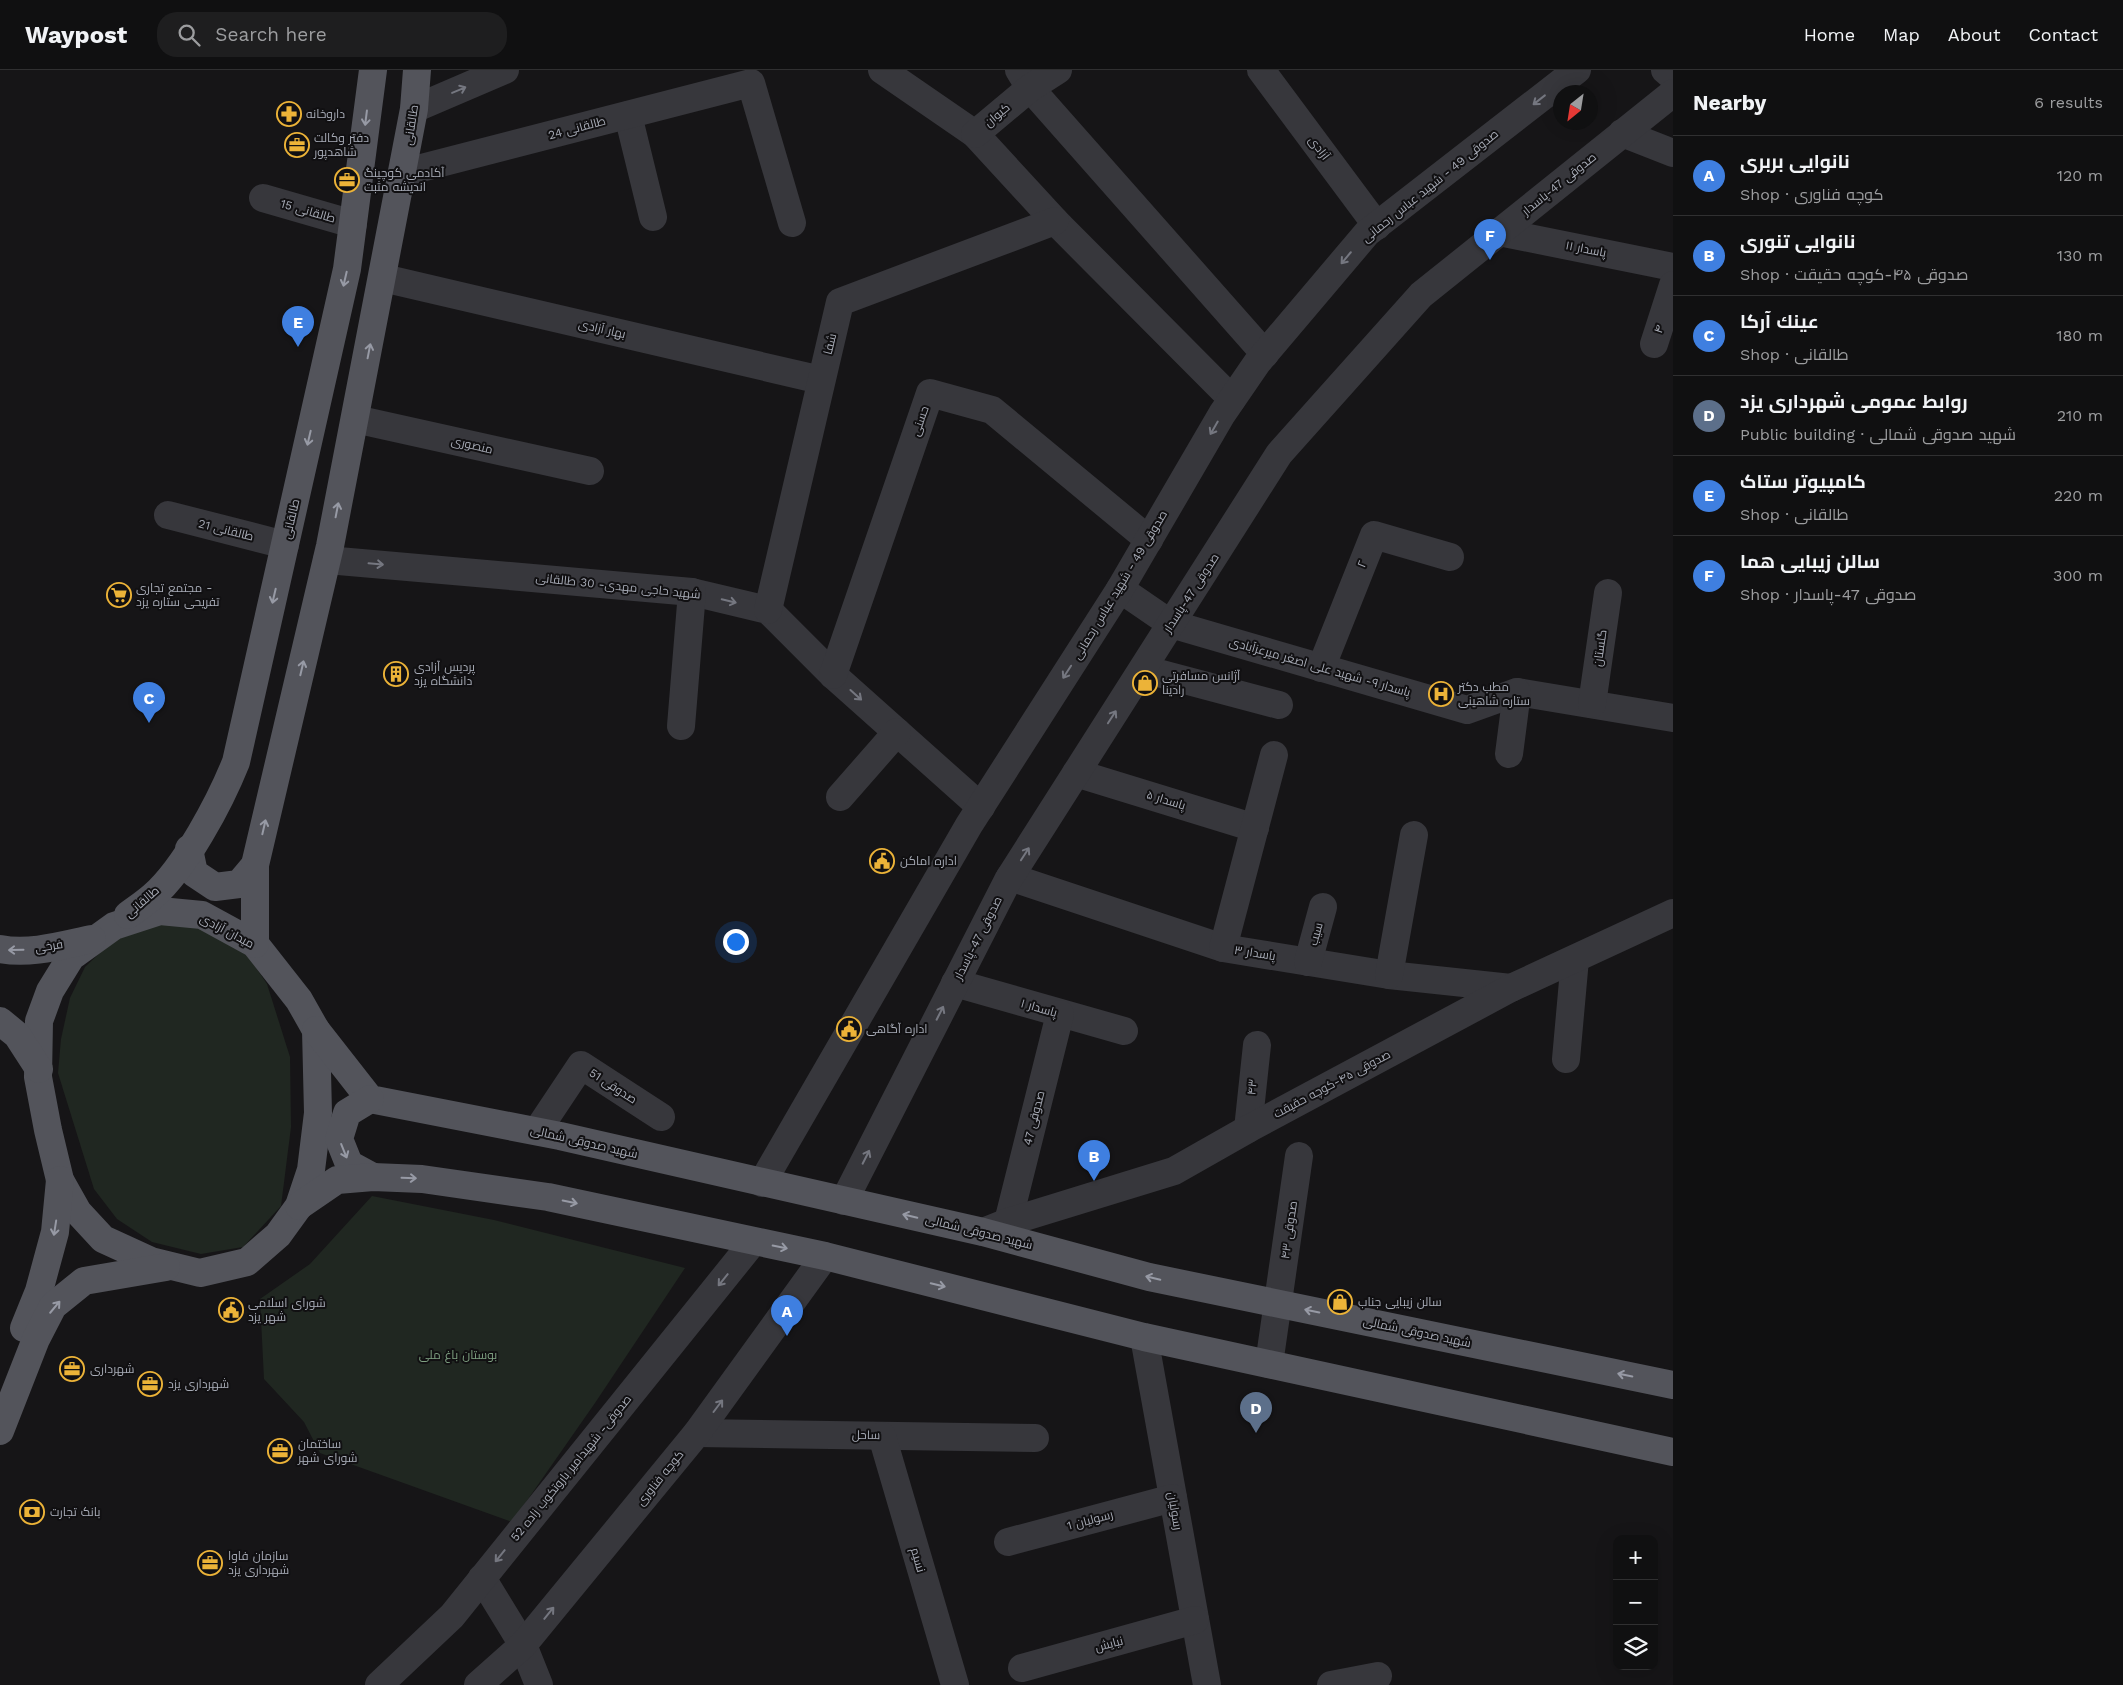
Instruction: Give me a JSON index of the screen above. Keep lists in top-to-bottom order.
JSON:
{
  "streets": {
    "main road": [
      "طالقانی",
      "میدان آزادی",
      "فرخی",
      "شهید صدوقی شمالی"
    ],
    "street": [
      "کیوان",
      "طالقانی 24",
      "آزادی",
      "صدوقی 47-پاسدار",
      "صدوقی 49 - شهید عباس رحمانی",
      "طالقانی 15",
      "پاسدار ۱۱",
      "بهار آزادی",
      "۴",
      "شفا",
      "حسنی",
      "منصوری",
      "طالقانی 21",
      "۲",
      "شهید حاجی مهدی- 30 طالقانی",
      "گلستان",
      "پاسدار ۹- شهید علی اصغر میرعزآبادی",
      "پاسدار ۵",
      "سیب",
      "پاسدار ۳",
      "پاسدار ۱",
      "صدوقی ۴۵-کوچه حقیقت",
      "صدوقی 51",
      "۴۳",
      "صدوقی 47",
      "صدوقی ۴۳",
      "ساحل",
      "52 صدوقی- شهیدامیر باروتکوب زاده",
      "کوچه فناوری",
      "رسولیان",
      "رسولیان 1",
      "نسیم",
      "نیایش"
    ]
  },
  "crossings": [
    ["کیوان", "صدوقی 49 - شهید عباس رحمانی"],
    ["کیوان", "شفا"],
    ["طالقانی", "طالقانی 24"],
    ["طالقانی", "طالقانی 15"],
    ["طالقانی", "بهار آزادی"],
    ["طالقانی", "منصوری"],
    ["طالقانی", "طالقانی 21"],
    ["طالقانی", "شهید حاجی مهدی- 30 طالقانی"],
    ["طالقانی", "میدان آزادی"],
    ["طالقانی", "فرخی"],
    ["آزادی", "صدوقی 49 - شهید عباس رحمانی"],
    ["صدوقی 47-پاسدار", "پاسدار ۱۱"],
    ["صدوقی 47-پاسدار", "پاسدار ۹- شهید علی اصغر میرعزآبادی"],
    ["صدوقی 47-پاسدار", "پاسدار ۵"],
    ["صدوقی 47-پاسدار", "پاسدار ۳"],
    ["صدوقی 47-پاسدار", "پاسدار ۱"],
    ["صدوقی 47-پاسدار", "شهید صدوقی شمالی"],
    ["صدوقی 49 - شهید عباس رحمانی", "حسنی"],
    ["صدوقی 49 - شهید عباس رحمانی", "پاسدار ۹- شهید علی اصغر میرعزآبادی"],
    ["صدوقی 49 - شهید عباس رحمانی", "شهید صدوقی شمالی"],
    ["بهار آزادی", "شفا"],
    ["شفا", "شهید حاجی مهدی- 30 طالقانی"],
    ["۲", "پاسدار ۹- شهید علی اصغر میرعزآبادی"],
    ["گلستان", "پاسدار ۹- شهید علی اصغر میرعزآبادی"],
    ["میدان آزادی", "فرخی"],
    ["سیب", "پاسدار ۳"],
    ["پاسدار ۳", "صدوقی ۴۵-کوچه حقیقت"],
    ["پاسدار ۱", "صدوقی 47"],
    ["صدوقی ۴۵-کوچه حقیقت", "۴۳"],
    ["صدوقی ۴۵-کوچه حقیقت", "صدوقی 47"],
    ["صدوقی ۴۵-کوچه حقیقت", "شهید صدوقی شمالی"],
    ["صدوقی 51", "شهید صدوقی شمالی"],
    ["شهید صدوقی شمالی", "صدوقی ۴۳"],
    ["ساحل", "کوچه فناوری"],
    ["ساحل", "نسیم"],
    ["رسولیان", "رسولیان 1"],
    ["رسولیان", "نیایش"]
  ],
  "one_way": [
    "صدوقی 49 - شهید عباس رحمانی",
    "شهید حاجی مهدی- 30 طالقانی",
    "فرخی",
    "52 صدوقی- شهیدامیر باروتکوب زاده",
    "کوچه فناوری"
  ],
  "parks": ["بوستان باغ ملی"],
  "places": {
    "pharmacy": ["داروخانه"],
    "office": [
      "دفتر وکالت شاهدپور",
      "آکادمی کوچینگ اندیشه مثبت",
      "شهرداری",
      "شهرداری یزد",
      "ساختمان شورای شهر",
      "سازمان فاوا شهرداری یزد"
    ],
    "supermarket": ["مجتمع تجاری - تفریحی ستاره یزد"],
    "building": ["پردیس آزادی دانشگاه یزد"],
    "shop": ["آژانس مسافرتی رادینا", "سالن زیبایی جناب"],
    "hospital": ["مطب دکتر ستاره شاهینی"],
    "public building": ["اداره اماکن", "اداره آگاهی", "شورای اسلامی شهر یزد"],
    "bank": ["بانک تجارت"]
  },
  "north": "bottom left",
  "page": {
    "header": "Waypost",
    "search": "Search here",
    "nav": [
      "Home",
      "Map",
      "About",
      "Contact"
    ],
    "heading": ["Nearby", "6 results"],
    "list": [
      {
        "mark": "A",
        "name": "نانوایی بربری",
        "note": "Shop · کوچه فناوری",
        "value": "120 m"
      },
      {
        "mark": "B",
        "name": "نانوایی تنوری",
        "note": "Shop · صدوقی ۴۵-کوچه حقیقت",
        "value": "130 m"
      },
      {
        "mark": "C",
        "name": "عينك آركا",
        "note": "Shop · طالقانی",
        "value": "180 m"
      },
      {
        "mark": "D",
        "name": "روابط عمومی شهرداری یزد",
        "note": "Public building · شهید صدوقی شمالی",
        "value": "210 m"
      },
      {
        "mark": "E",
        "name": "کامپیوتر ستاک",
        "note": "Shop · طالقانی",
        "value": "220 m"
      },
      {
        "mark": "F",
        "name": "سالن زیبایی هما",
        "note": "Shop · صدوقی 47-پاسدار",
        "value": "300 m"
      }
    ],
    "pins": [
      "F",
      "E",
      "C",
      "B",
      "A",
      "D"
    ],
    "map_buttons": ["+", "−"]
  }
}
